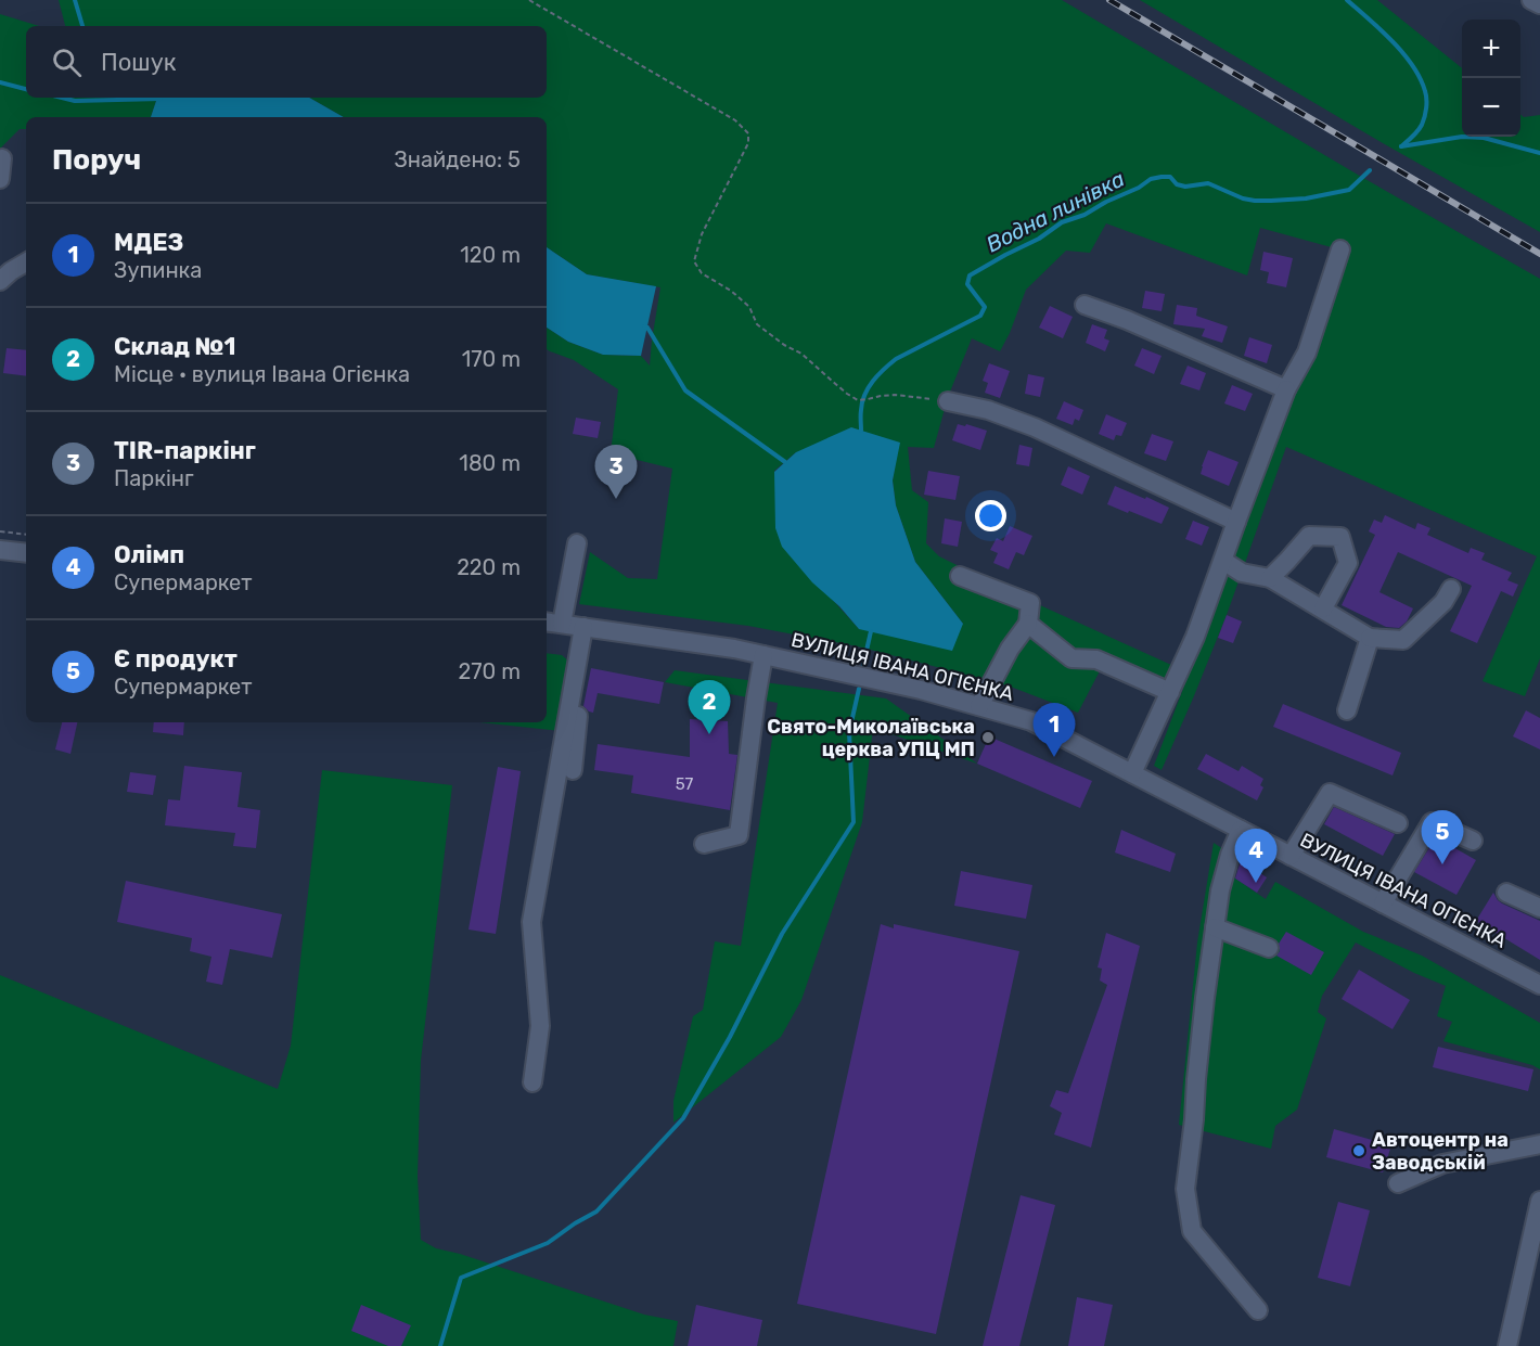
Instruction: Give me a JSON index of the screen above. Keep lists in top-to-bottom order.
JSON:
{
  "streets": {
    "street": ["ВУЛИЦЯ ІВАНА ОГІЄНКА"]
  },
  "water": ["Водна линівка"],
  "places": ["Свято-Миколаївська церква УПЦ МП", "Автоцентр на Заводській"],
  "house_numbers": ["57"],
  "page": {
    "map_buttons": ["+", "−"],
    "search": "Пошук",
    "heading": ["Поруч", "Знайдено: 5"],
    "list": [
      {
        "mark": "1",
        "name": "МДЕЗ",
        "note": "Зупинка",
        "value": "120 m"
      },
      {
        "mark": "2",
        "name": "Склад №1",
        "note": "Місце · вулиця Івана Огієнка",
        "value": "170 m"
      },
      {
        "mark": "3",
        "name": "TIR-паркінг",
        "note": "Паркінг",
        "value": "180 m"
      },
      {
        "mark": "4",
        "name": "Олімп",
        "note": "Супермаркет",
        "value": "220 m"
      },
      {
        "mark": "5",
        "name": "Є продукт",
        "note": "Супермаркет",
        "value": "270 m"
      }
    ],
    "pins": [
      "3",
      "2",
      "1",
      "5",
      "4"
    ]
  }
}
